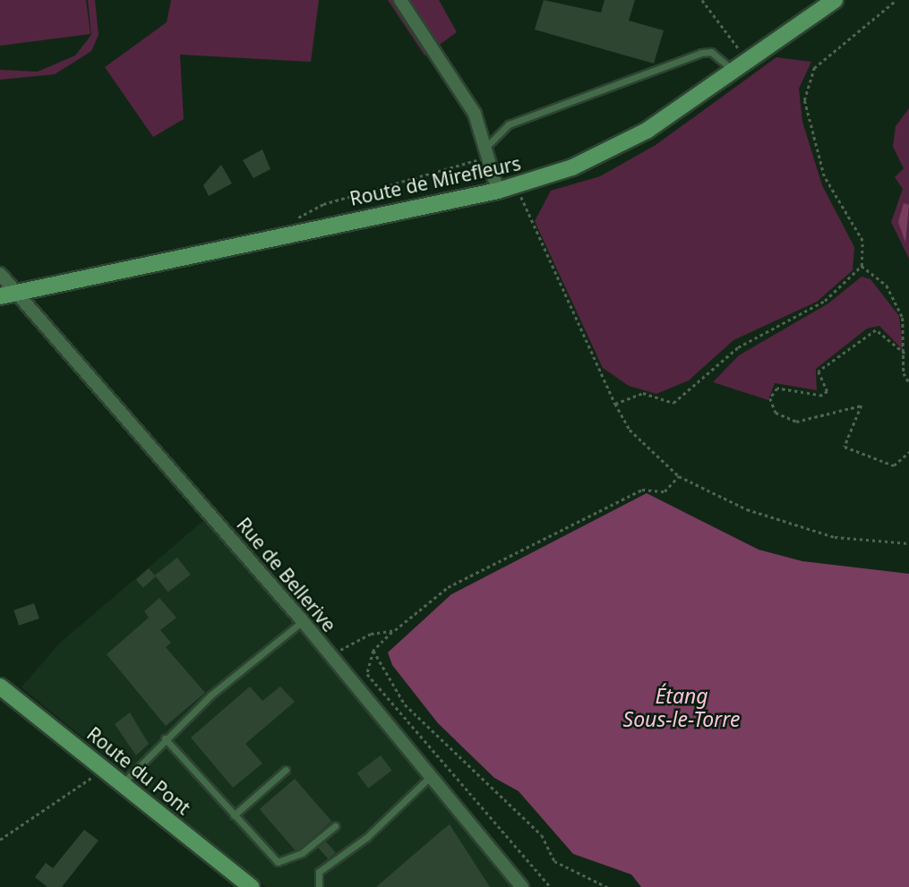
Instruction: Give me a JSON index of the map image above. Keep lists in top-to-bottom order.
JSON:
{
  "streets": {
    "street": ["Route de Mirefleurs", "Rue de Bellerive", "Route du Pont"]
  },
  "crossings": [
    ["Route de Mirefleurs", "Rue de Bellerive"]
  ],
  "water": ["Étang Sous-le-Torre"]
}
